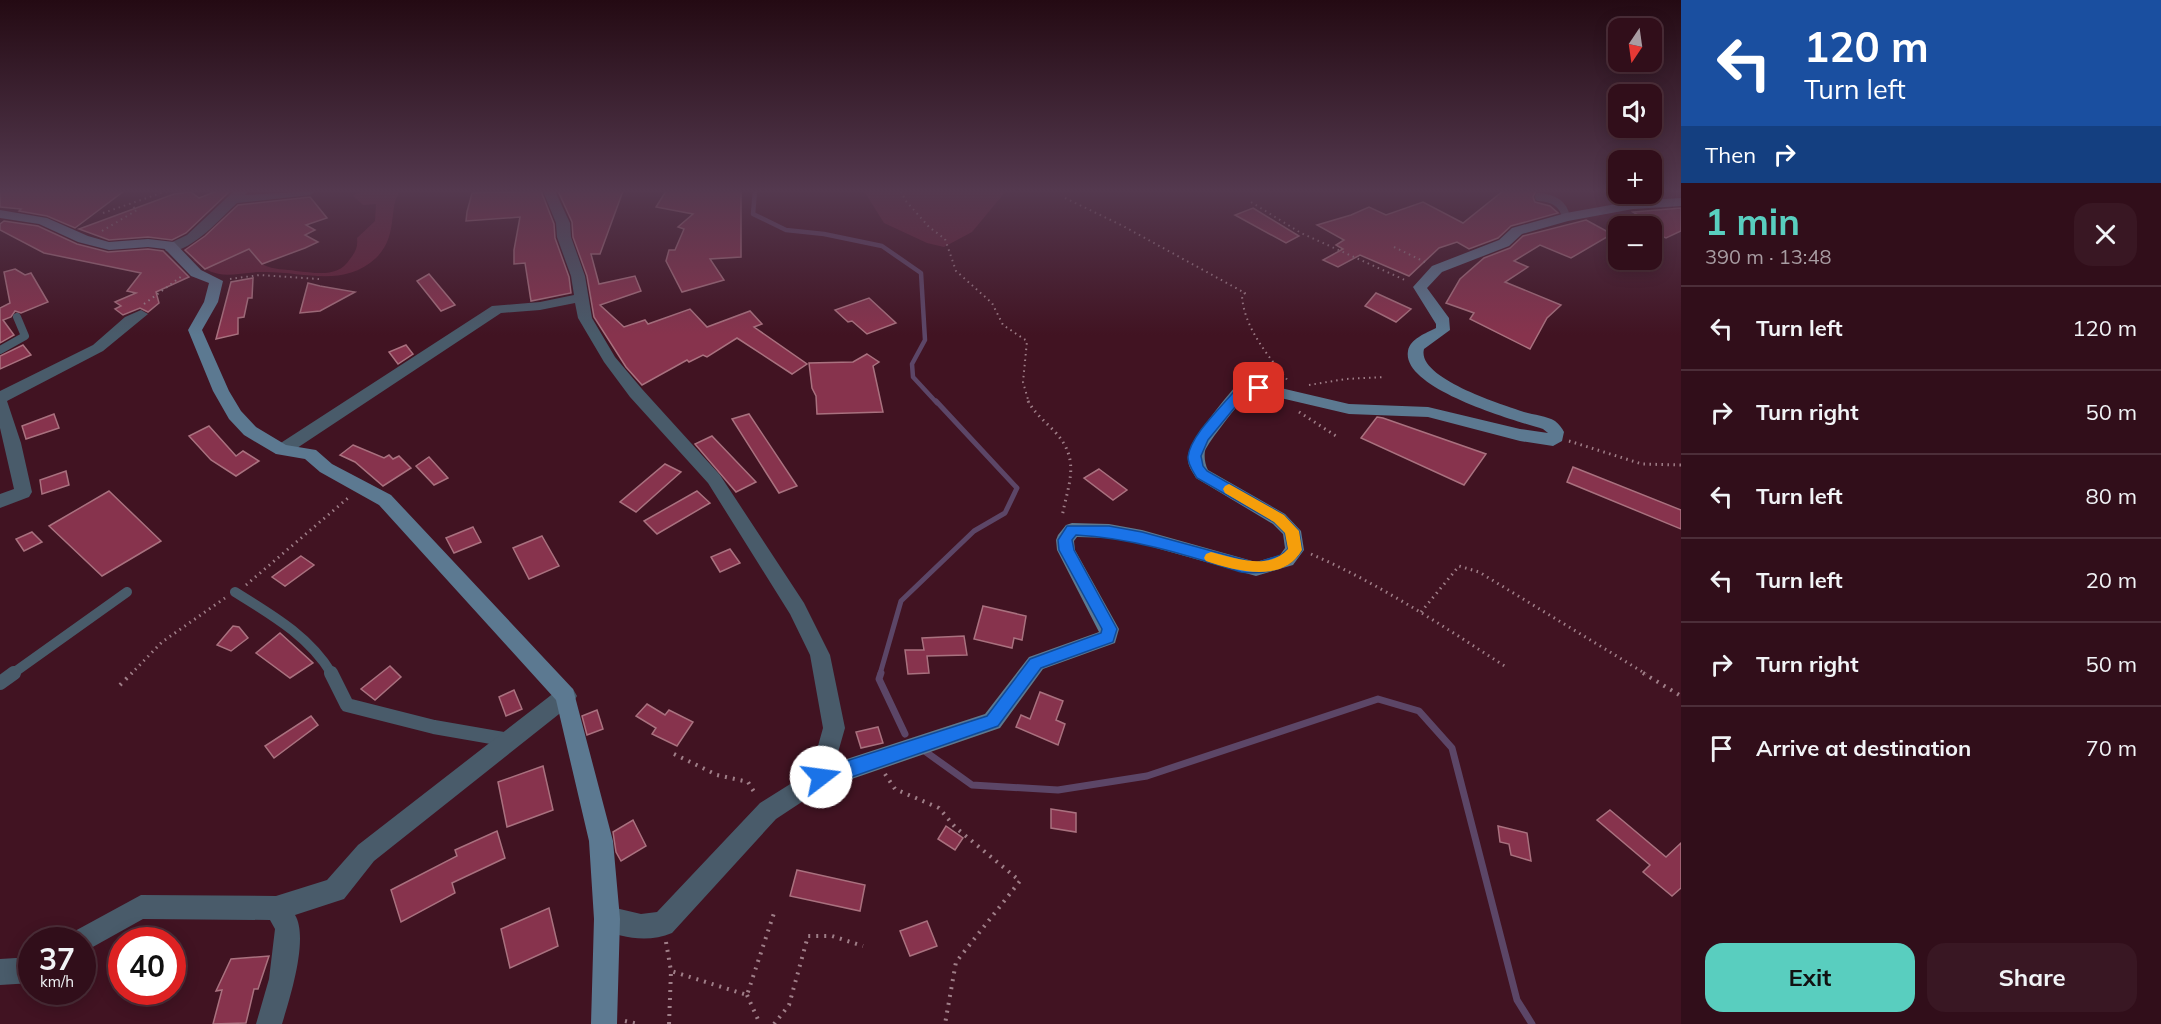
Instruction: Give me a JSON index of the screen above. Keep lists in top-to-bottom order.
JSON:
{
  "north": "bottom",
  "page": {
    "turn": ["120 m", "Turn left"],
    "map_buttons": ["+", "−"],
    "then": "Then",
    "heading": ["1 min", "390 m · 13:48"],
    "list": [
      {
        "name": "Turn left",
        "value": "120 m"
      },
      {
        "name": "Turn right",
        "value": "50 m"
      },
      {
        "name": "Turn left",
        "value": "80 m"
      },
      {
        "name": "Turn left",
        "value": "20 m"
      },
      {
        "name": "Turn right",
        "value": "50 m"
      },
      {
        "name": "Arrive at destination",
        "value": "70 m"
      }
    ],
    "speed": "37 km/h",
    "limit": "40",
    "buttons": ["Exit", "Share"]
  }
}
